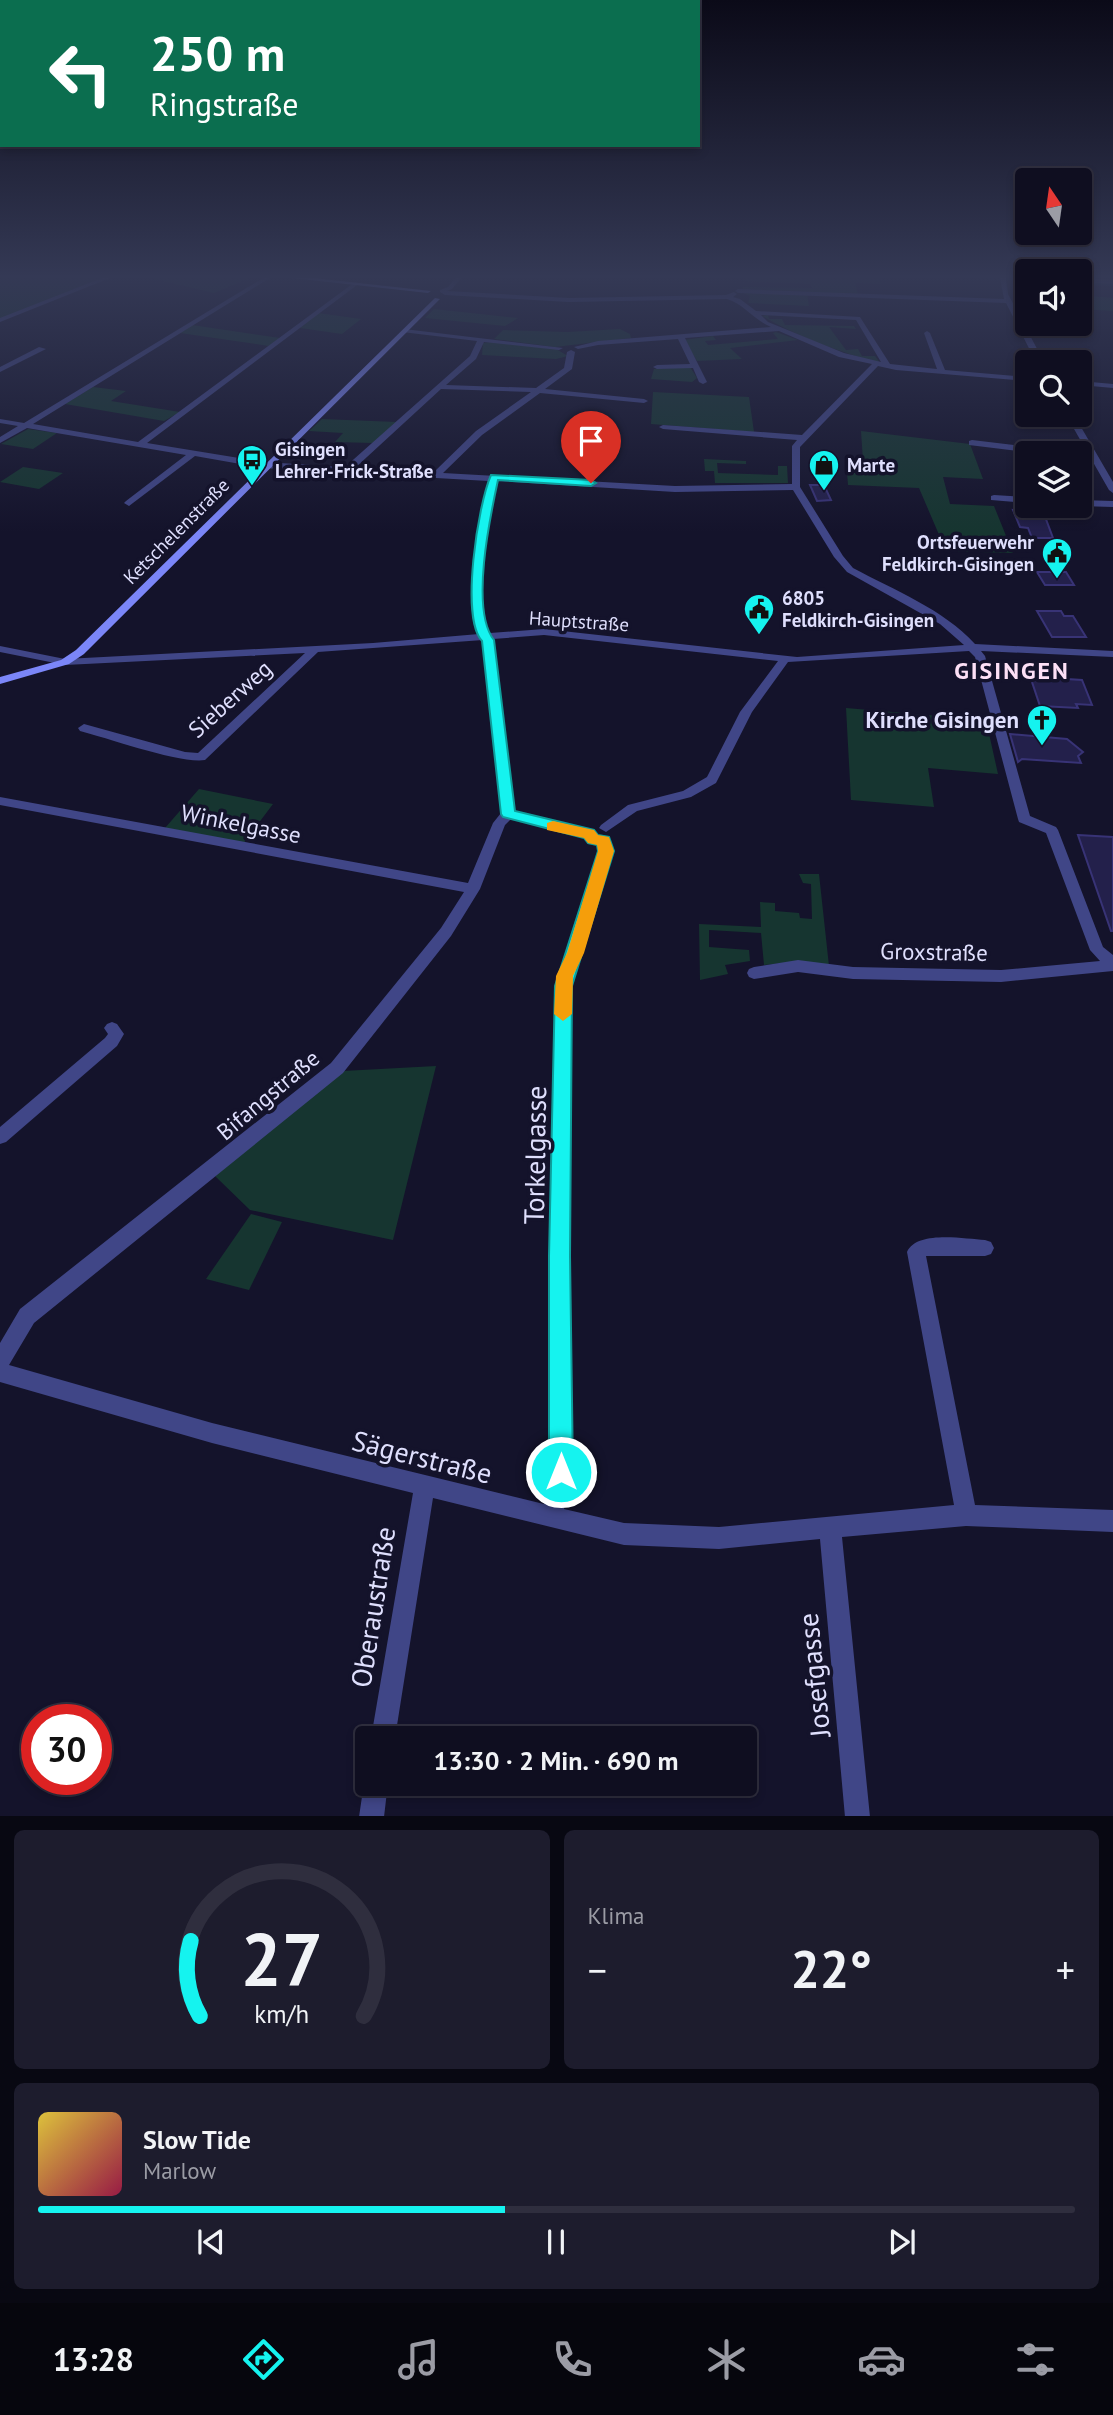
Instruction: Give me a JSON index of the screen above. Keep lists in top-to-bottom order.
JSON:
{
  "streets": {
    "main road": ["Ketschelenstraße"],
    "street": [
      "Hauptstraße",
      "Sieberweg",
      "Winkelgasse",
      "Groxstraße",
      "Bifangstraße",
      "Torkelgasse",
      "Sägerstraße",
      "Oberaustraße",
      "Josefgasse"
    ]
  },
  "crossings": [
    ["Ketschelenstraße", "Hauptstraße"],
    ["Hauptstraße", "Sieberweg"],
    ["Winkelgasse", "Bifangstraße"],
    ["Torkelgasse", "Sägerstraße"],
    ["Sägerstraße", "Oberaustraße"],
    ["Sägerstraße", "Josefgasse"]
  ],
  "districts": ["GISINGEN"],
  "places": {
    "bus stop": ["Gisingen Lehrer-Frick-Straße"],
    "shop": ["Marte"],
    "public building": ["Ortsfeuerwehr Feldkirch-Gisingen", "6805 Feldkirch-Gisingen"],
    "church": ["Kirche Gisingen"]
  },
  "north": "top",
  "page": {
    "turn": ["250 m", "Ringstraße"],
    "limit": "30",
    "trip": "13:30 · 2 Min. · 690 m",
    "tile": "Klima",
    "heat": ["−", "22°", "+"],
    "song": ["Slow Tide", "Marlow"],
    "tabs": "13:28",
    "gauge": ["27", "km/h"]
  }
}
